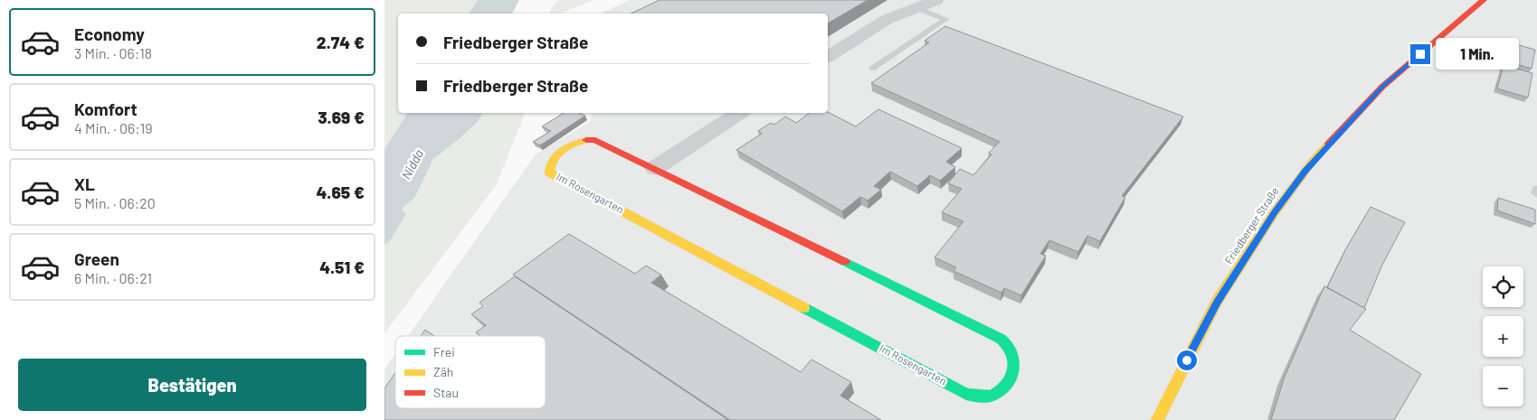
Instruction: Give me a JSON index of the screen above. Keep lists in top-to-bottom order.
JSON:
{
  "streets": {
    "street": ["Im Rosengarten", "Friedberger Straße"]
  },
  "water": ["Nidda"],
  "legend": ["Frei", "Zäh", "Stau"],
  "page": {
    "list": [
      {
        "name": "Economy",
        "note": "3 Min. · 06:18",
        "value": "2.74 €"
      },
      {
        "name": "Komfort",
        "note": "4 Min. · 06:19",
        "value": "3.69 €"
      },
      {
        "name": "XL",
        "note": "5 Min. · 06:20",
        "value": "4.65 €"
      },
      {
        "name": "Green",
        "note": "6 Min. · 06:21",
        "value": "4.51 €"
      }
    ],
    "banner": ["Friedberger Straße", "Friedberger Straße"],
    "bubble": "1 Min.",
    "map_buttons": ["+", "−"],
    "buttons": "Bestätigen"
  }
}
